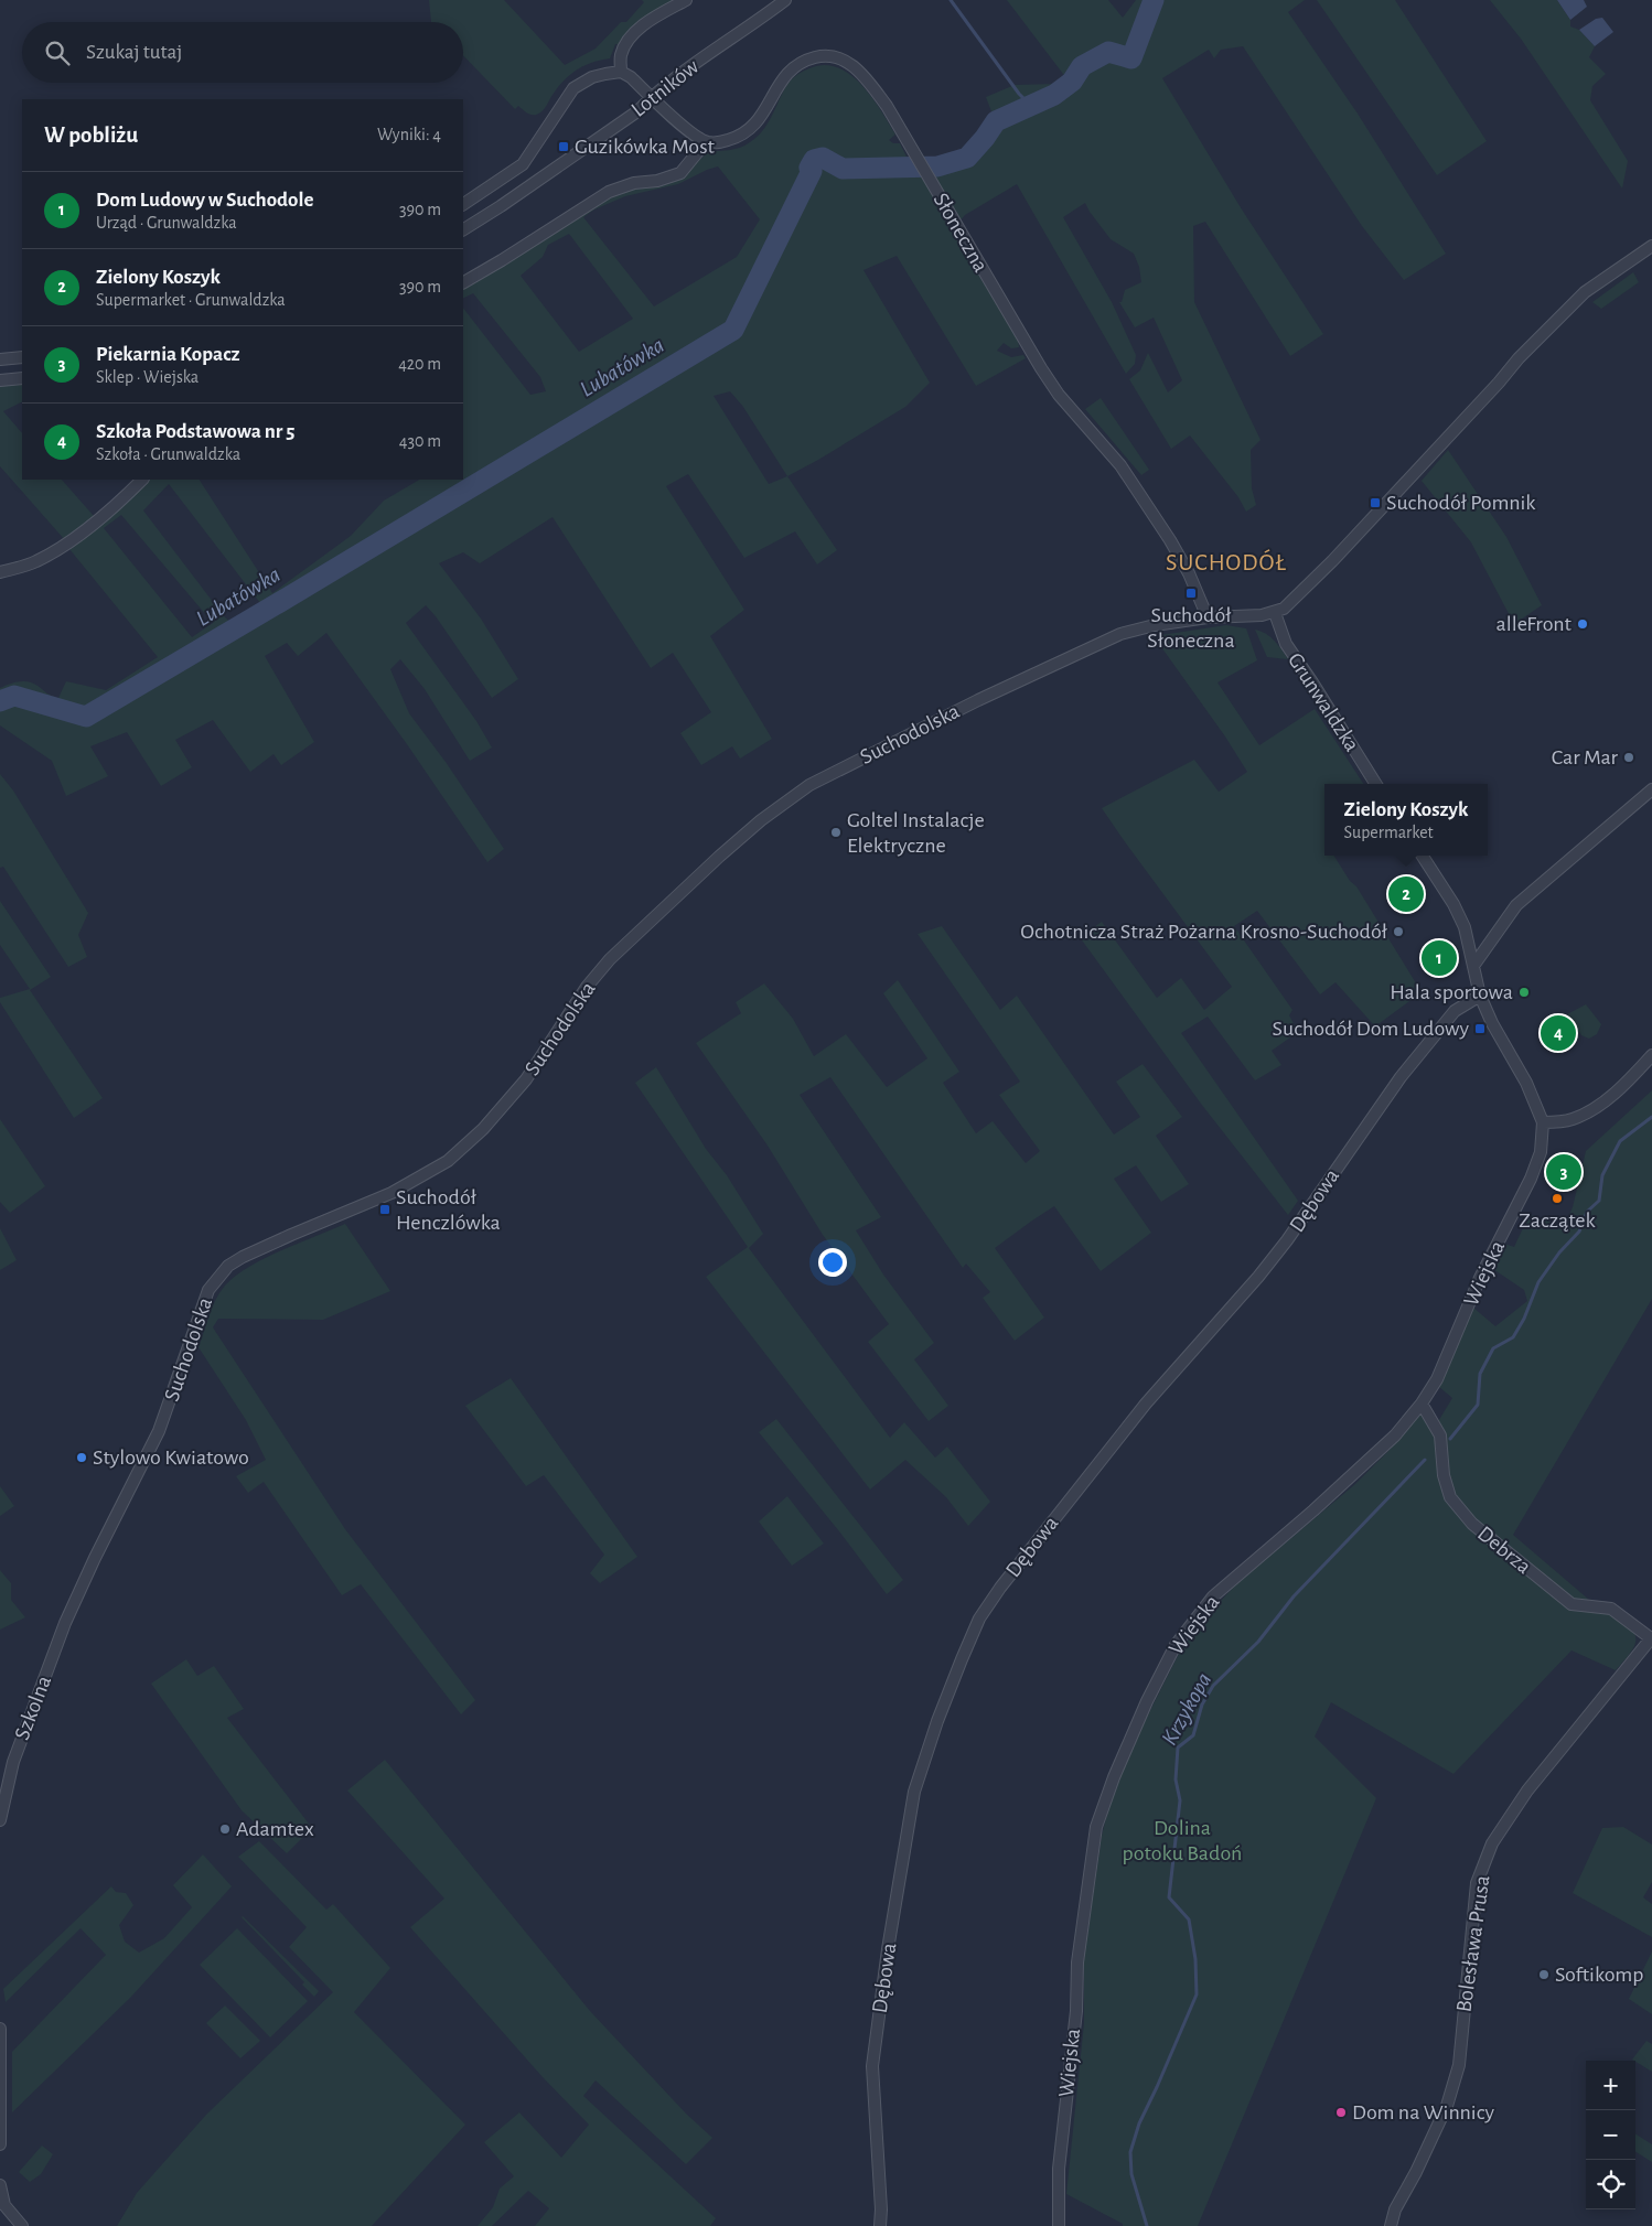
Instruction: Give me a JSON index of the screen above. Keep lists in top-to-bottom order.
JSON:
{
  "streets": {
    "street": [
      "Lotników",
      "Słoneczna",
      "Grunwaldzka",
      "Suchodolska",
      "Dębowa",
      "Wiejska",
      "Debrza",
      "Szkolna",
      "Bolesława Prusa"
    ]
  },
  "crossings": [
    ["Słoneczna", "Suchodolska"],
    ["Grunwaldzka", "Suchodolska"],
    ["Suchodolska", "Szkolna"],
    ["Wiejska", "Debrza"],
    ["Debrza", "Bolesława Prusa"]
  ],
  "districts": ["SUCHODÓŁ"],
  "water": ["Lubatówka", "Krzykopa"],
  "parks": ["Dolina potoku Badoń"],
  "places": {
    "transit": [
      "Guzikówka Most",
      "Suchodół Pomnik",
      "Suchodół Słoneczna",
      "Suchodół Dom Ludowy",
      "Suchodół Henczlówka"
    ],
    "other": [
      "alleFront",
      "Car Mar",
      "Goltel Instalacje Elektryczne",
      "Ochotnicza Straż Pożarna Krosno-Suchodół",
      "Hala sportowa",
      "Zaczątek",
      "Stylowo Kwiatowo",
      "Adamtex",
      "Softikomp",
      "Dom na Winnicy"
    ]
  },
  "page": {
    "search": "Szukaj tutaj",
    "heading": ["W pobliżu", "Wyniki: 4"],
    "list": [
      {
        "mark": "1",
        "name": "Dom Ludowy w Suchodole",
        "note": "Urząd · Grunwaldzka",
        "value": "390 m"
      },
      {
        "mark": "2",
        "name": "Zielony Koszyk",
        "note": "Supermarket · Grunwaldzka",
        "value": "390 m"
      },
      {
        "mark": "3",
        "name": "Piekarnia Kopacz",
        "note": "Sklep · Wiejska",
        "value": "420 m"
      },
      {
        "mark": "4",
        "name": "Szkoła Podstawowa nr 5",
        "note": "Szkoła · Grunwaldzka",
        "value": "430 m"
      }
    ],
    "popup": ["Zielony Koszyk", "Supermarket"],
    "pins": [
      "2",
      "1",
      "4",
      "3"
    ],
    "map_buttons": ["+", "−"]
  }
}
